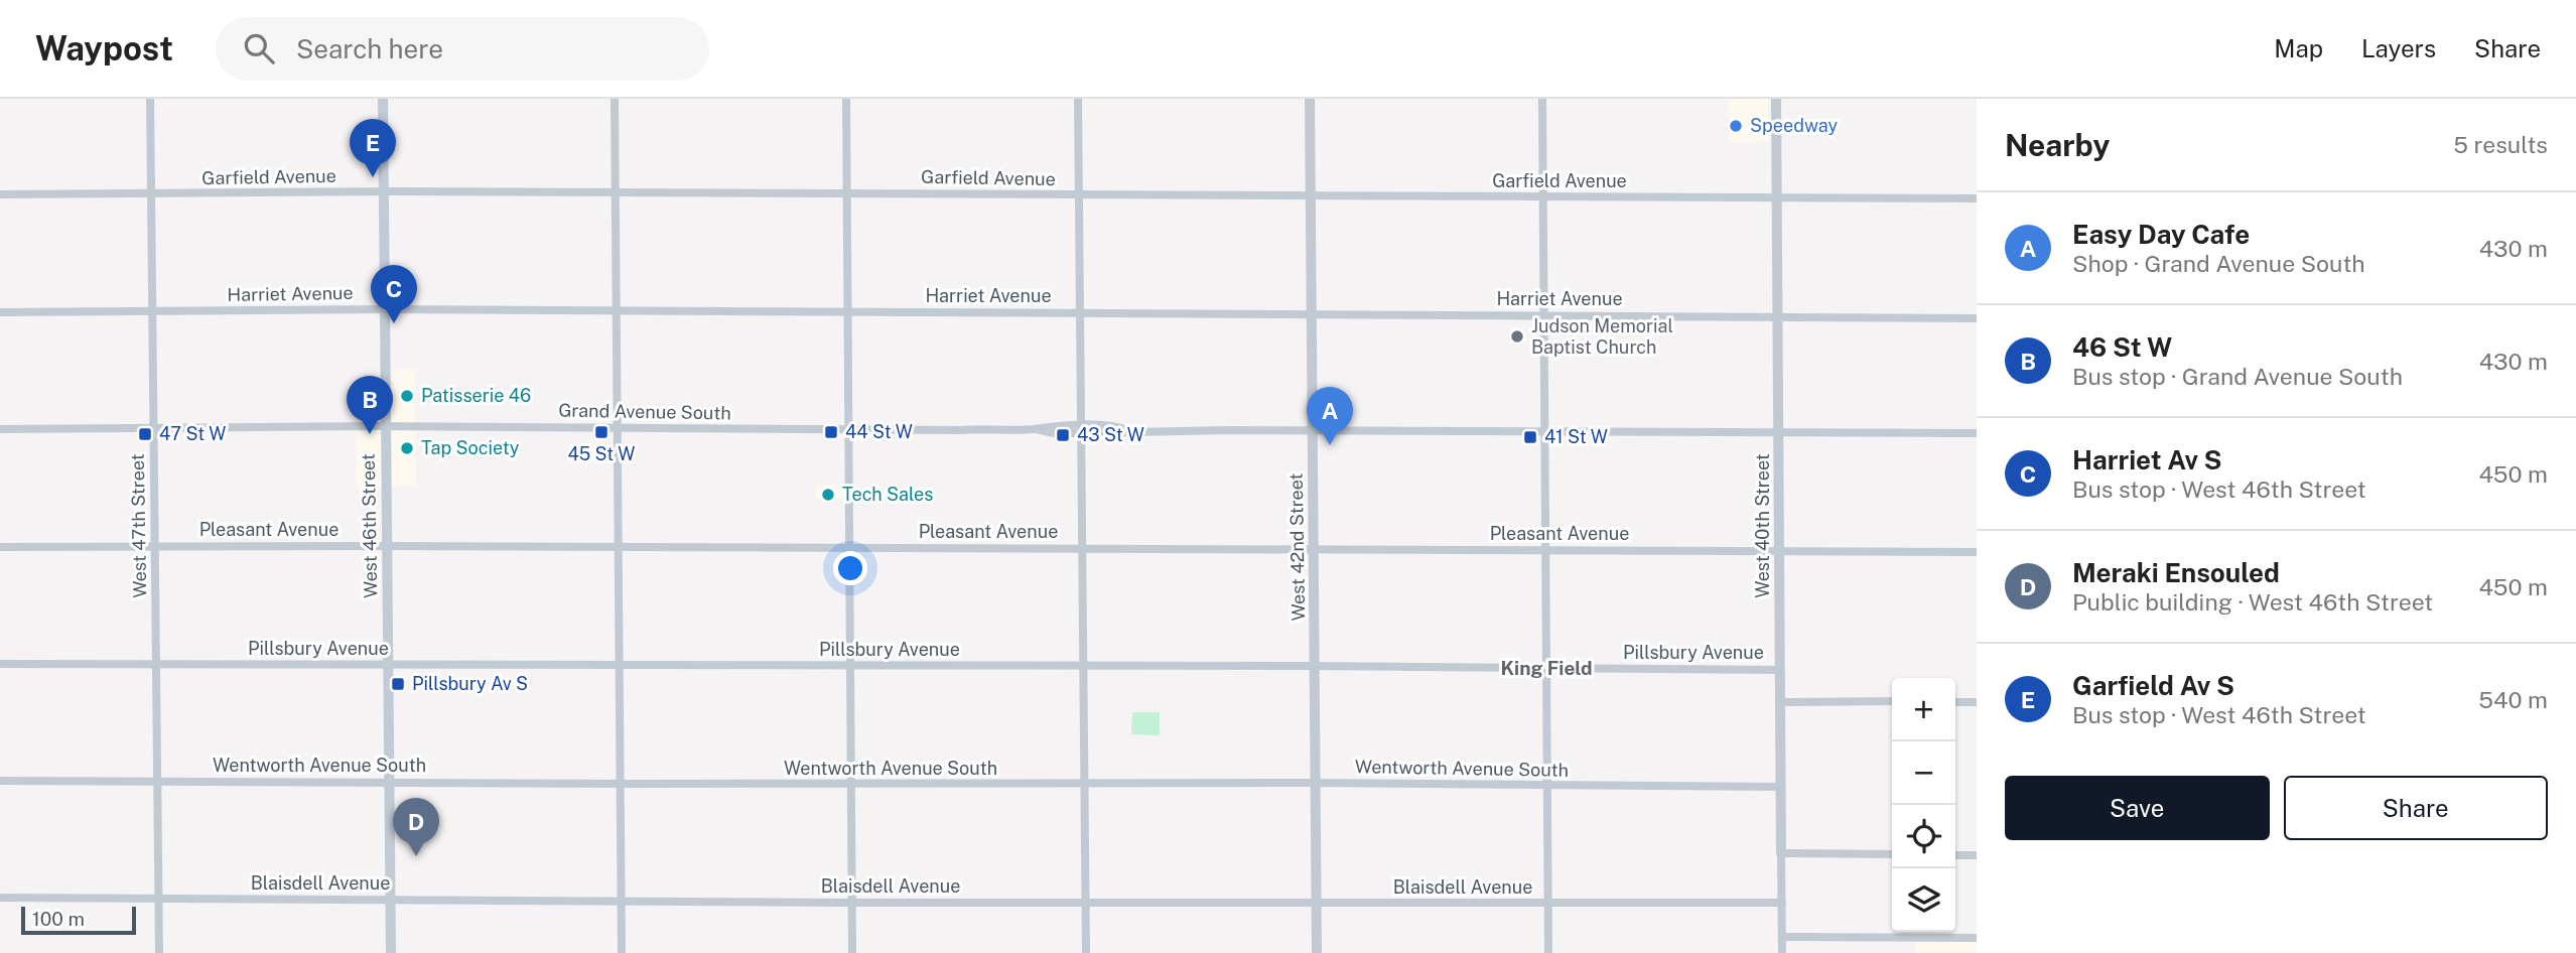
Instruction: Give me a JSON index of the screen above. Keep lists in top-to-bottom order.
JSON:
{
  "streets": {
    "main road": ["West 46th Street"],
    "street": [
      "Garfield Avenue",
      "Harriet Avenue",
      "Grand Avenue South",
      "West 47th Street",
      "West 40th Street",
      "Pleasant Avenue",
      "West 42nd Street",
      "Pillsbury Avenue",
      "Wentworth Avenue South",
      "Blaisdell Avenue"
    ]
  },
  "crossings": [
    ["Garfield Avenue", "West 47th Street"],
    ["Garfield Avenue", "West 46th Street"],
    ["Garfield Avenue", "West 40th Street"],
    ["Garfield Avenue", "West 42nd Street"],
    ["Harriet Avenue", "West 47th Street"],
    ["Harriet Avenue", "West 46th Street"],
    ["Harriet Avenue", "West 40th Street"],
    ["Harriet Avenue", "West 42nd Street"],
    ["Grand Avenue South", "West 47th Street"],
    ["Grand Avenue South", "West 46th Street"],
    ["Grand Avenue South", "West 40th Street"],
    ["Grand Avenue South", "West 42nd Street"],
    ["West 47th Street", "Pleasant Avenue"],
    ["West 47th Street", "Pillsbury Avenue"],
    ["West 47th Street", "Wentworth Avenue South"],
    ["West 47th Street", "Blaisdell Avenue"],
    ["West 46th Street", "Pleasant Avenue"],
    ["West 46th Street", "Pillsbury Avenue"],
    ["West 46th Street", "Wentworth Avenue South"],
    ["West 46th Street", "Blaisdell Avenue"],
    ["West 40th Street", "Pleasant Avenue"],
    ["West 40th Street", "Pillsbury Avenue"],
    ["West 40th Street", "Wentworth Avenue South"],
    ["West 40th Street", "Blaisdell Avenue"],
    ["Pleasant Avenue", "West 42nd Street"],
    ["West 42nd Street", "Pillsbury Avenue"],
    ["West 42nd Street", "Wentworth Avenue South"],
    ["West 42nd Street", "Blaisdell Avenue"]
  ],
  "districts": ["King Field"],
  "places": {
    "other": [
      "Speedway",
      "Judson Memorial Baptist Church",
      "Patisserie 46",
      "Tap Society",
      "Tech Sales"
    ],
    "transit": [
      "45 St W",
      "44 St W",
      "47 St W",
      "43 St W",
      "41 St W",
      "Pillsbury Av S"
    ]
  },
  "scale_bar": "100 m",
  "page": {
    "header": "Waypost",
    "search": "Search here",
    "nav": ["Map", "Layers", "Share"],
    "heading": ["Nearby", "5 results"],
    "pins": [
      "E",
      "C",
      "B",
      "A",
      "D"
    ],
    "list": [
      {
        "mark": "A",
        "name": "Easy Day Cafe",
        "note": "Shop · Grand Avenue South",
        "value": "430 m"
      },
      {
        "mark": "B",
        "name": "46 St W",
        "note": "Bus stop · Grand Avenue South",
        "value": "430 m"
      },
      {
        "mark": "C",
        "name": "Harriet Av S",
        "note": "Bus stop · West 46th Street",
        "value": "450 m"
      },
      {
        "mark": "D",
        "name": "Meraki Ensouled",
        "note": "Public building · West 46th Street",
        "value": "450 m"
      },
      {
        "mark": "E",
        "name": "Garfield Av S",
        "note": "Bus stop · West 46th Street",
        "value": "540 m"
      }
    ],
    "map_buttons": ["+", "−"],
    "buttons": ["Save", "Share"],
    "scale": "100 m"
  }
}
